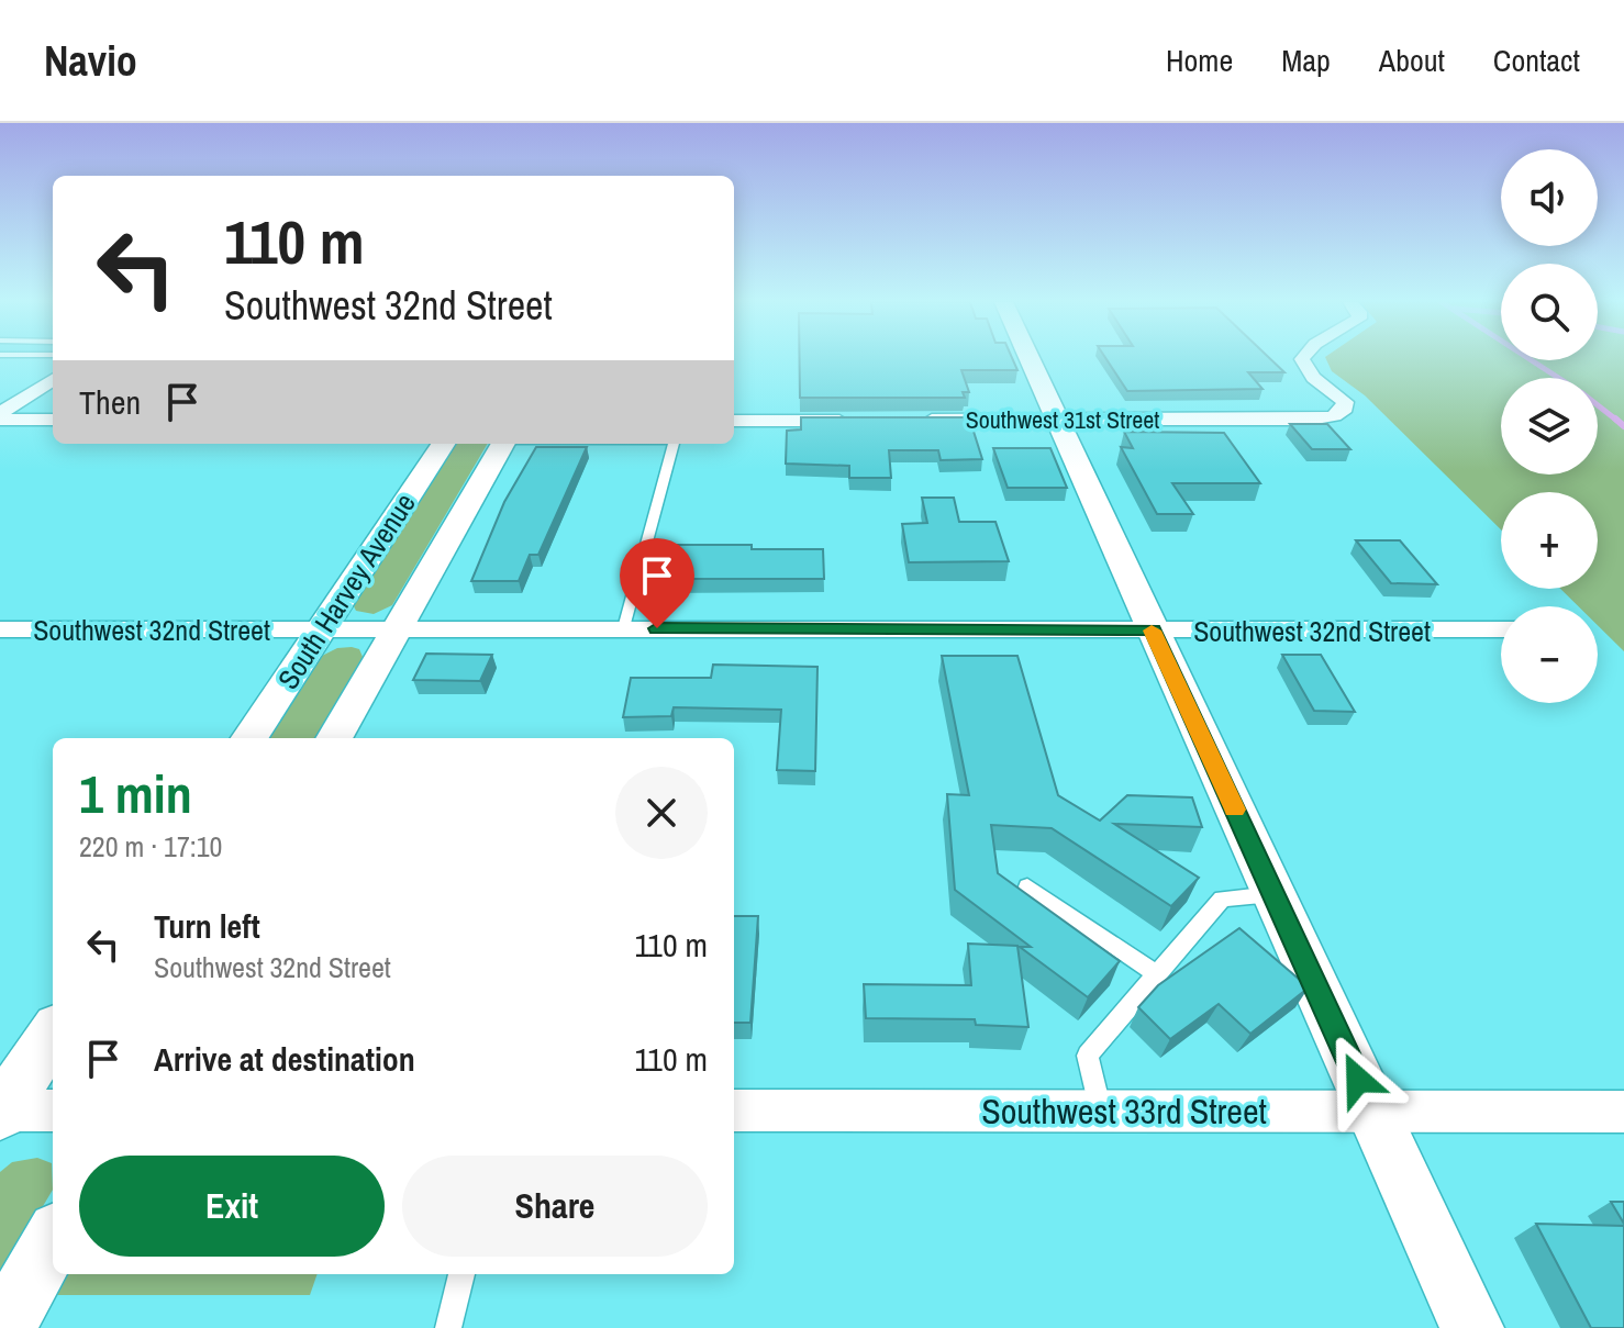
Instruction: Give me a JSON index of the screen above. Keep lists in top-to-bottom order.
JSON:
{
  "streets": {
    "street": [
      "Southwest 31st Street",
      "South Harvey Avenue",
      "Southwest 32nd Street",
      "Southwest 33rd Street"
    ]
  },
  "crossings": [
    ["South Harvey Avenue", "Southwest 32nd Street"]
  ],
  "page": {
    "header": "Navio",
    "nav": [
      "Home",
      "Map",
      "About",
      "Contact"
    ],
    "map_buttons": ["+", "−"],
    "turn": ["110 m", "Southwest 32nd Street"],
    "then": "Then",
    "heading": ["1 min", "220 m · 17:10"],
    "list": [
      {
        "name": "Turn left",
        "note": "Southwest 32nd Street",
        "value": "110 m"
      },
      {
        "name": "Arrive at destination",
        "value": "110 m"
      }
    ],
    "buttons": ["Exit", "Share"]
  }
}
